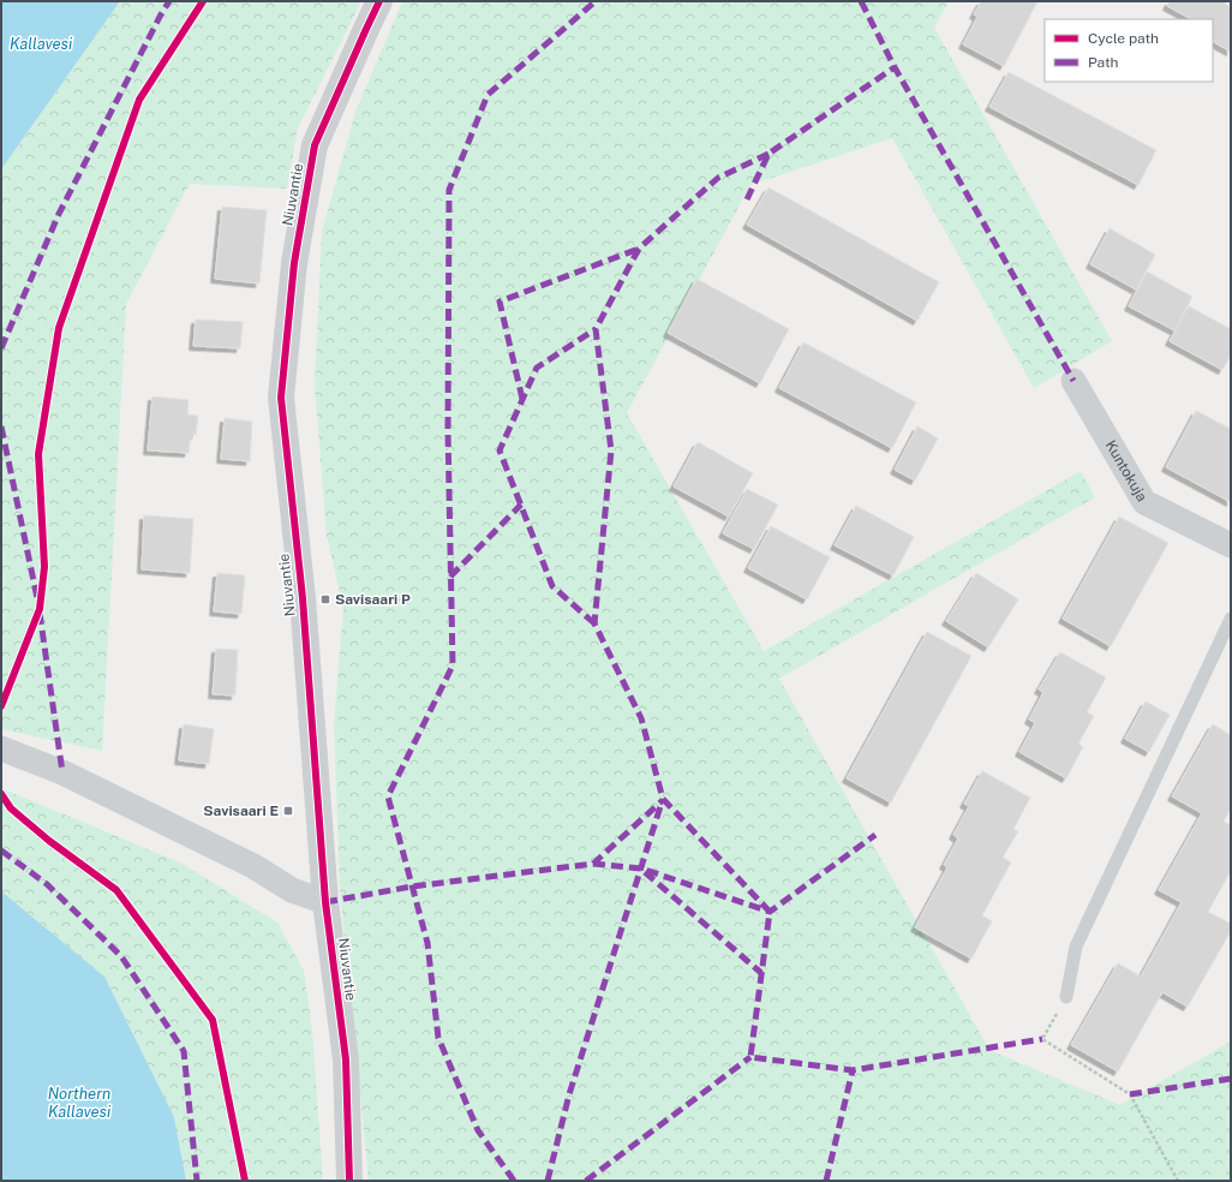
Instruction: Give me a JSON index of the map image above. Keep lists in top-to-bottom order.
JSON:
{
  "streets": {
    "street": ["Niuvantie", "Kuntokuja"]
  },
  "water": ["Kallavesi", "Northern Kallavesi"],
  "places": {
    "transit": ["Savisaari P", "Savisaari E"]
  },
  "legend": ["Cycle path", "Path"]
}
